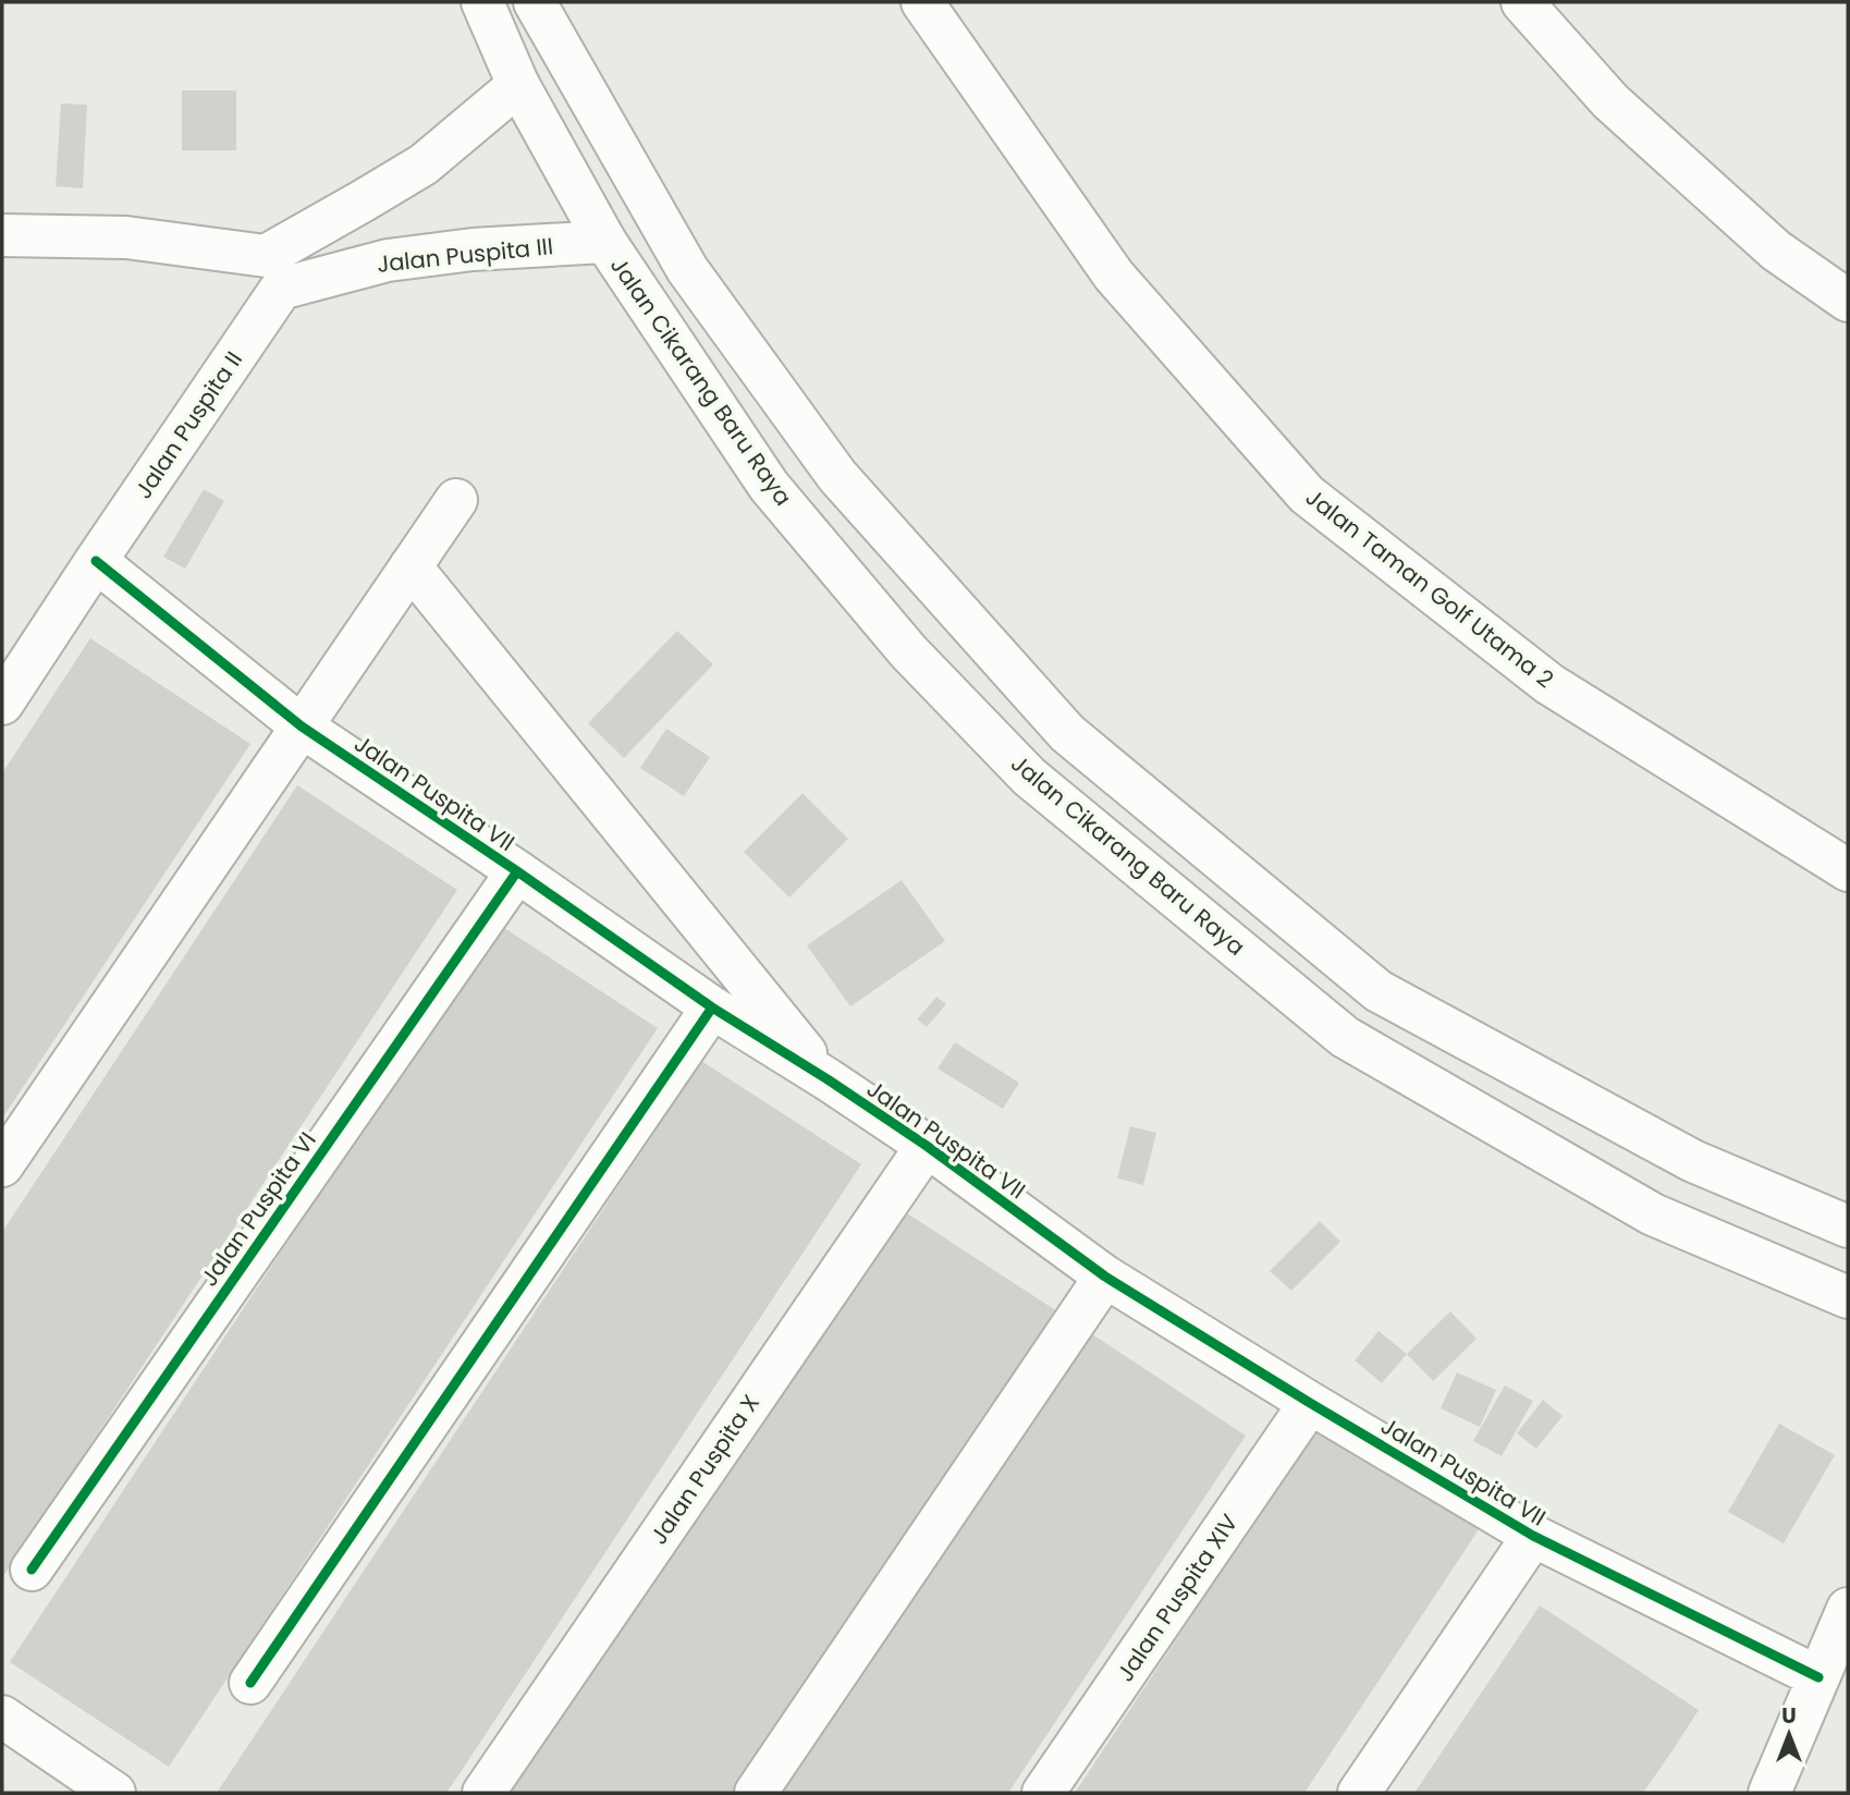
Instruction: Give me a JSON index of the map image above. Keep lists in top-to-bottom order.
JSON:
{
  "streets": {
    "street": [
      "Jalan Puspita III",
      "Jalan Cikarang Baru Raya",
      "Jalan Puspita II",
      "Jalan Taman Golf Utama 2",
      "Jalan Puspita VII",
      "Jalan Puspita VI",
      "Jalan Puspita X",
      "Jalan Puspita XIV"
    ]
  },
  "crossings": [
    ["Jalan Puspita III", "Jalan Cikarang Baru Raya"],
    ["Jalan Puspita III", "Jalan Puspita II"],
    ["Jalan Puspita II", "Jalan Puspita VII"],
    ["Jalan Puspita VII", "Jalan Puspita VI"],
    ["Jalan Puspita VII", "Jalan Puspita X"],
    ["Jalan Puspita VII", "Jalan Puspita XIV"]
  ],
  "north": "top"
}
